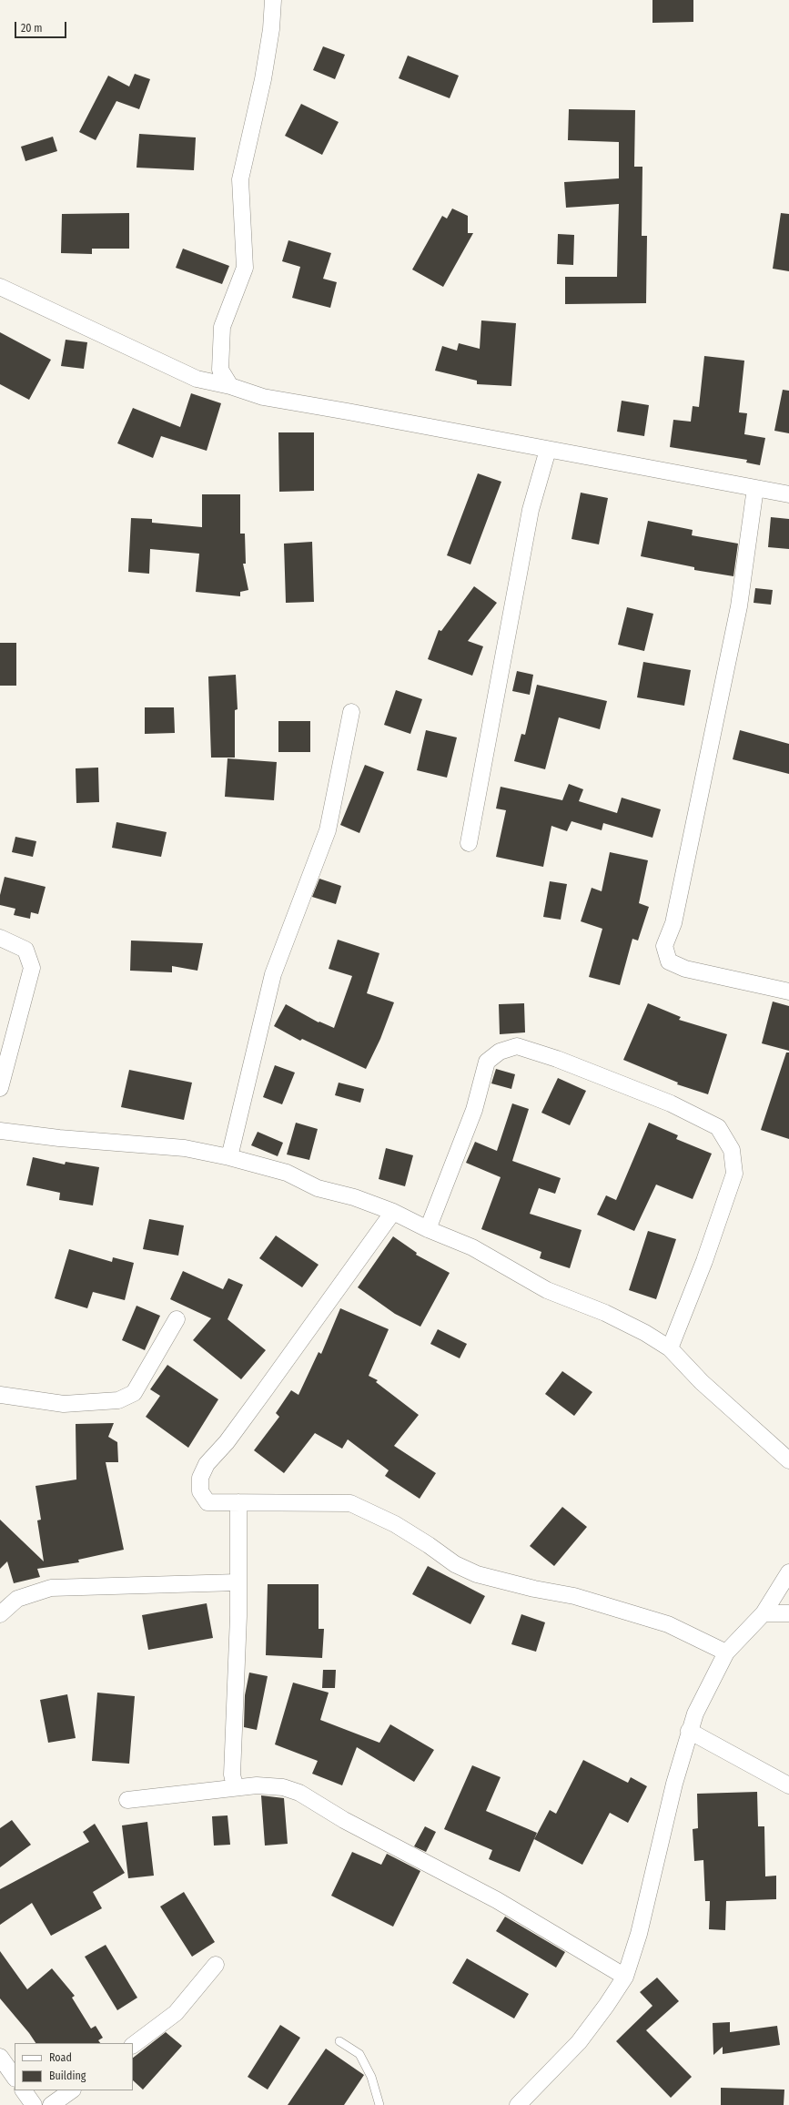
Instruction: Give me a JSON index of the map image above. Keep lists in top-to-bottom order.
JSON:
{
  "legend": ["Road", "Building"],
  "scale_bar": "20 m"
}
